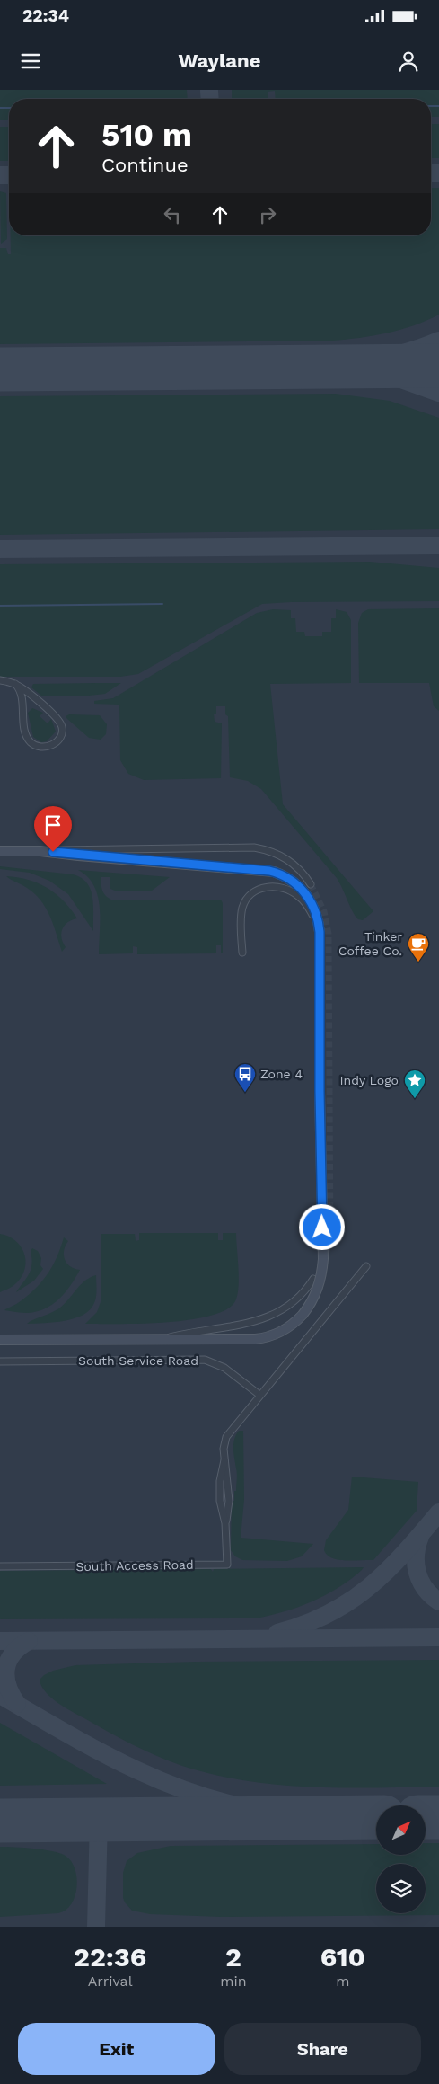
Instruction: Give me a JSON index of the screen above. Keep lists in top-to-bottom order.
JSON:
{
  "streets": {
    "street": ["South Service Road", "South Access Road"]
  },
  "crossings": [
    ["South Service Road", "South Access Road"]
  ],
  "places": {
    "cafe": ["Tinker Coffee Co."],
    "bus stop": ["Zone 4"],
    "place": ["Indy Logo"]
  },
  "north": "top right",
  "page": {
    "status": "22:34",
    "header": "Waylane",
    "turn": ["510 m", "Continue"],
    "eta": [
      "22:36",
      "Arrival",
      "2",
      "min",
      "610",
      "m"
    ],
    "buttons": ["Exit", "Share"]
  }
}
